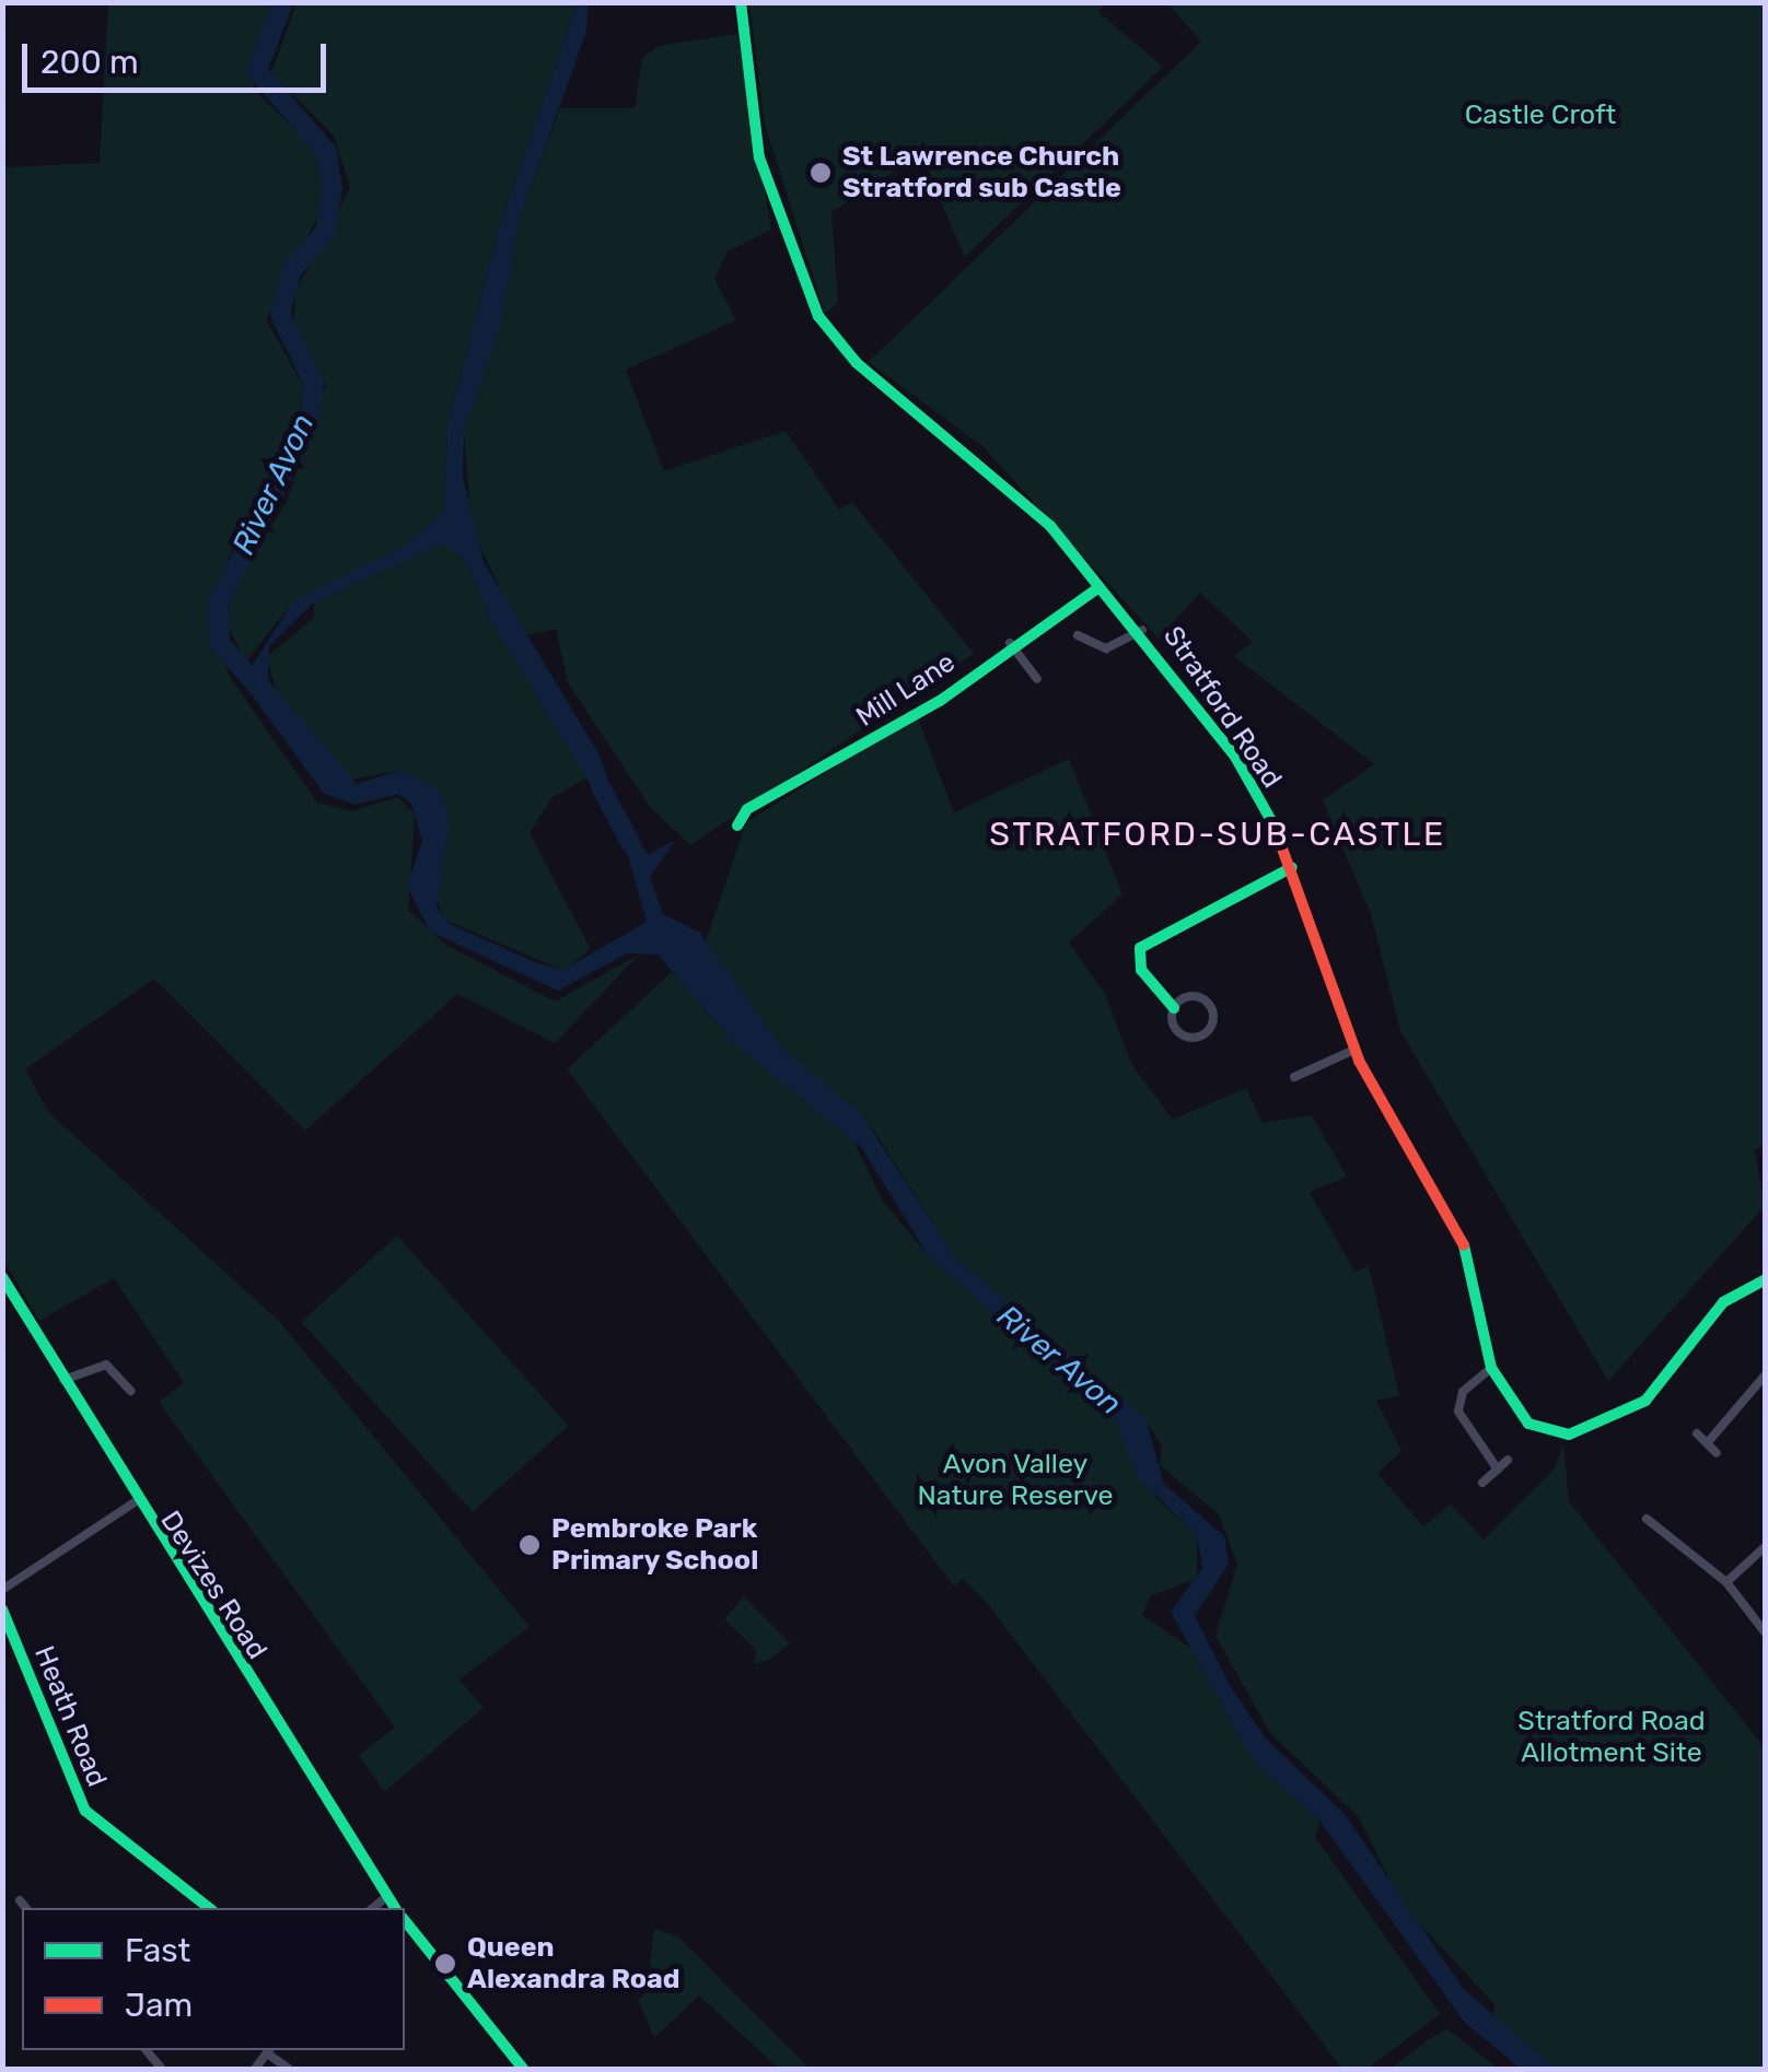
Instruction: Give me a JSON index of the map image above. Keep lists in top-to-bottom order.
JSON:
{
  "streets": {
    "street": [
      "Mill Lane",
      "Stratford Road",
      "Devizes Road",
      "Heath Road"
    ]
  },
  "crossings": [
    ["Mill Lane", "Stratford Road"]
  ],
  "districts": ["STRATFORD-SUB-CASTLE"],
  "water": ["River Avon"],
  "parks": ["Castle Croft", "Avon Valley Nature Reserve", "Stratford Road Allotment Site"],
  "places": ["St Lawrence Church Stratford sub Castle", "Pembroke Park Primary School", "Queen Alexandra Road"],
  "legend": ["Fast", "Jam"],
  "scale_bar": "200 m"
}
